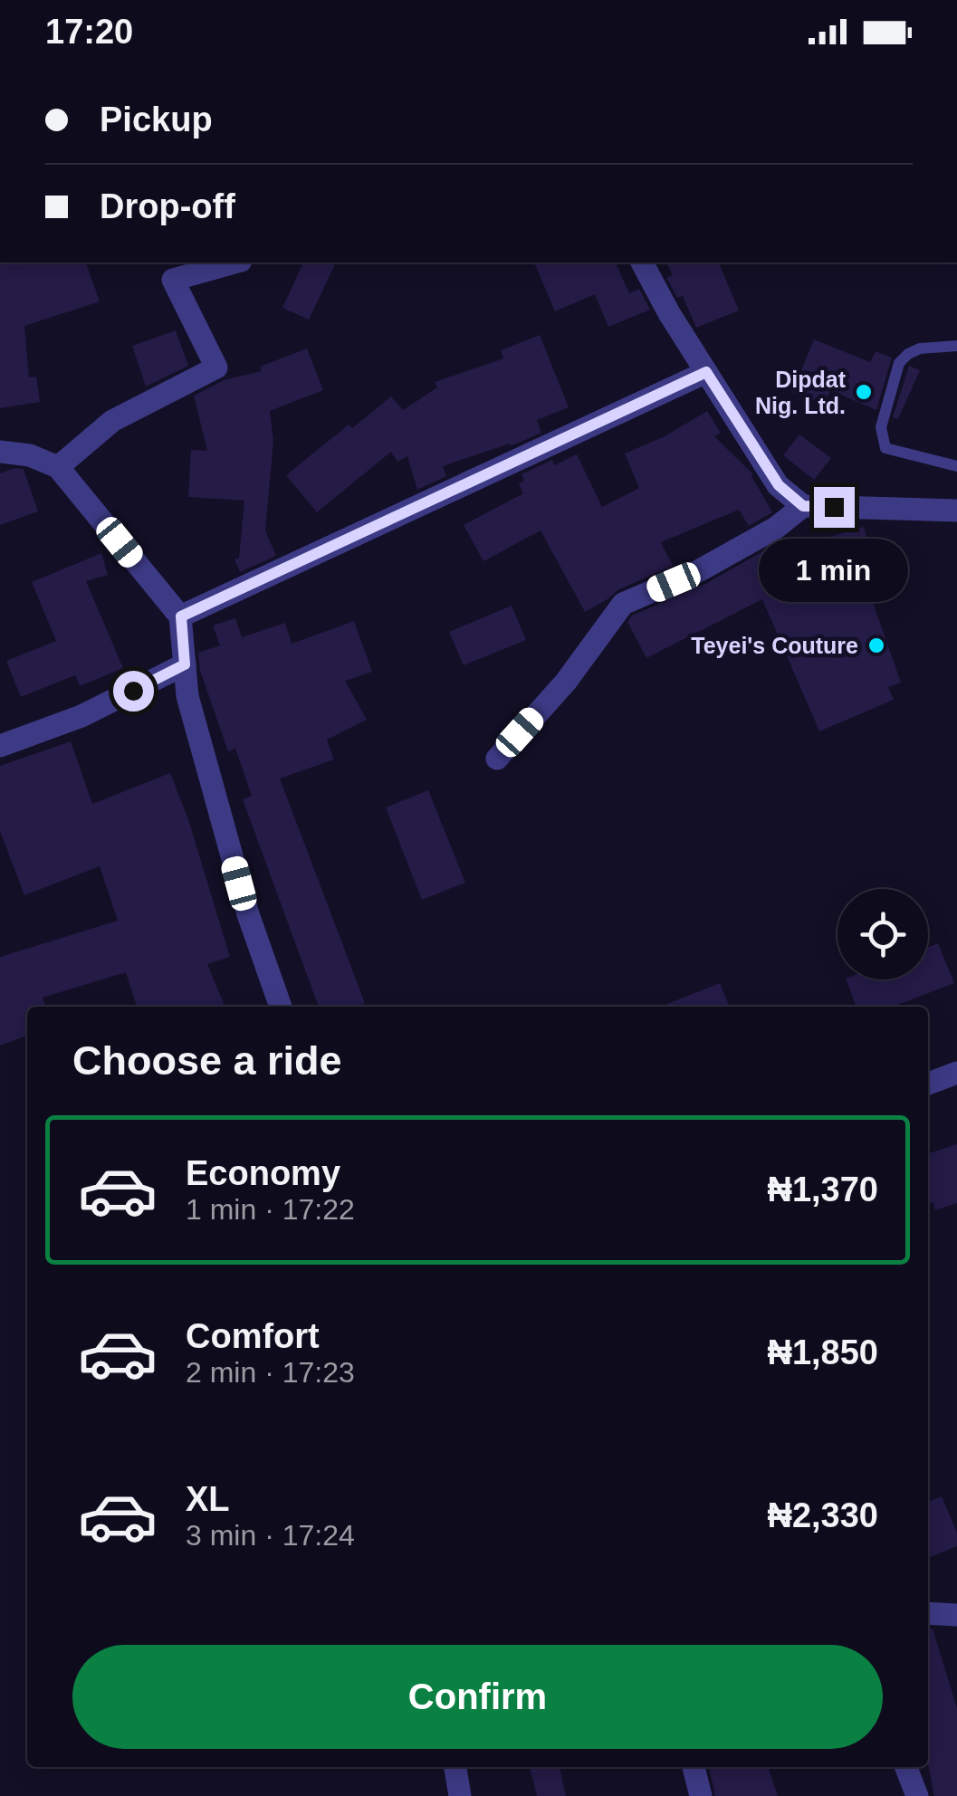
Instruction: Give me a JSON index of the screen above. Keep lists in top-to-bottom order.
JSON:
{
  "places": ["Dipdat Nig. Ltd.", "Teyei's Couture"],
  "page": {
    "status": "17:20",
    "banner": ["Pickup", "Drop-off"],
    "bubble": "1 min",
    "heading": "Choose a ride",
    "list": [
      {
        "name": "Economy",
        "note": "1 min · 17:22",
        "value": "₦1,370"
      },
      {
        "name": "Comfort",
        "note": "2 min · 17:23",
        "value": "₦1,850"
      },
      {
        "name": "XL",
        "note": "3 min · 17:24",
        "value": "₦2,330"
      }
    ],
    "buttons": "Confirm"
  }
}
